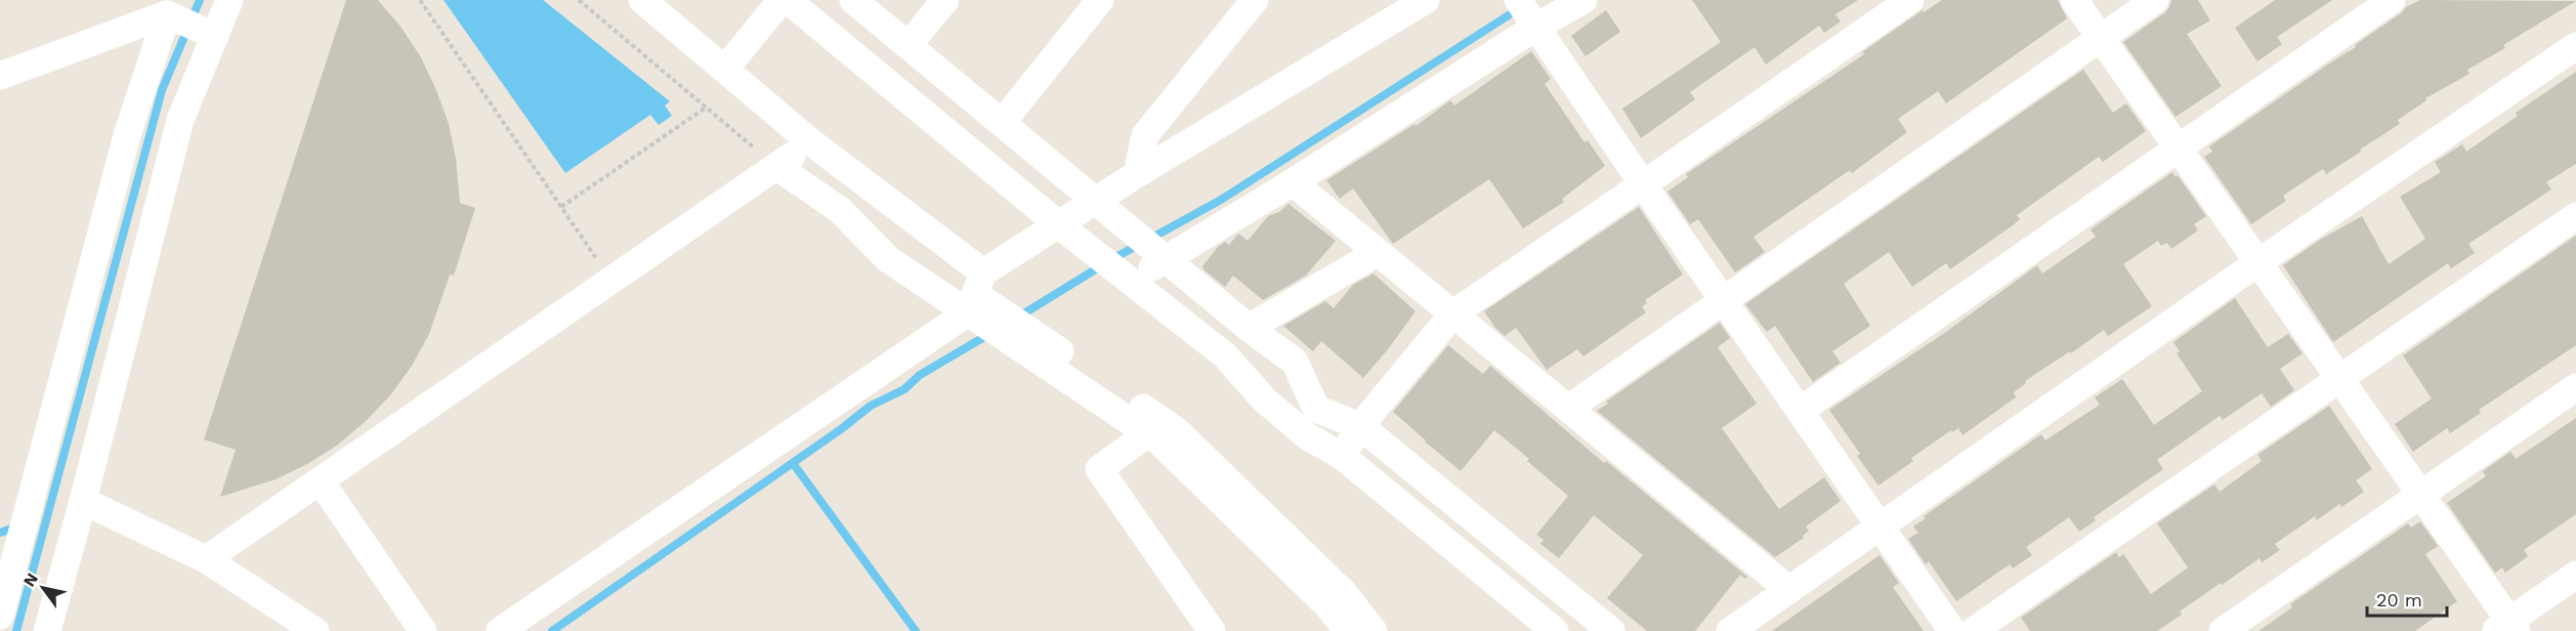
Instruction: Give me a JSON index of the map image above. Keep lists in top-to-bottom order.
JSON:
{
  "scale_bar": "20 m",
  "north": "top left"
}
